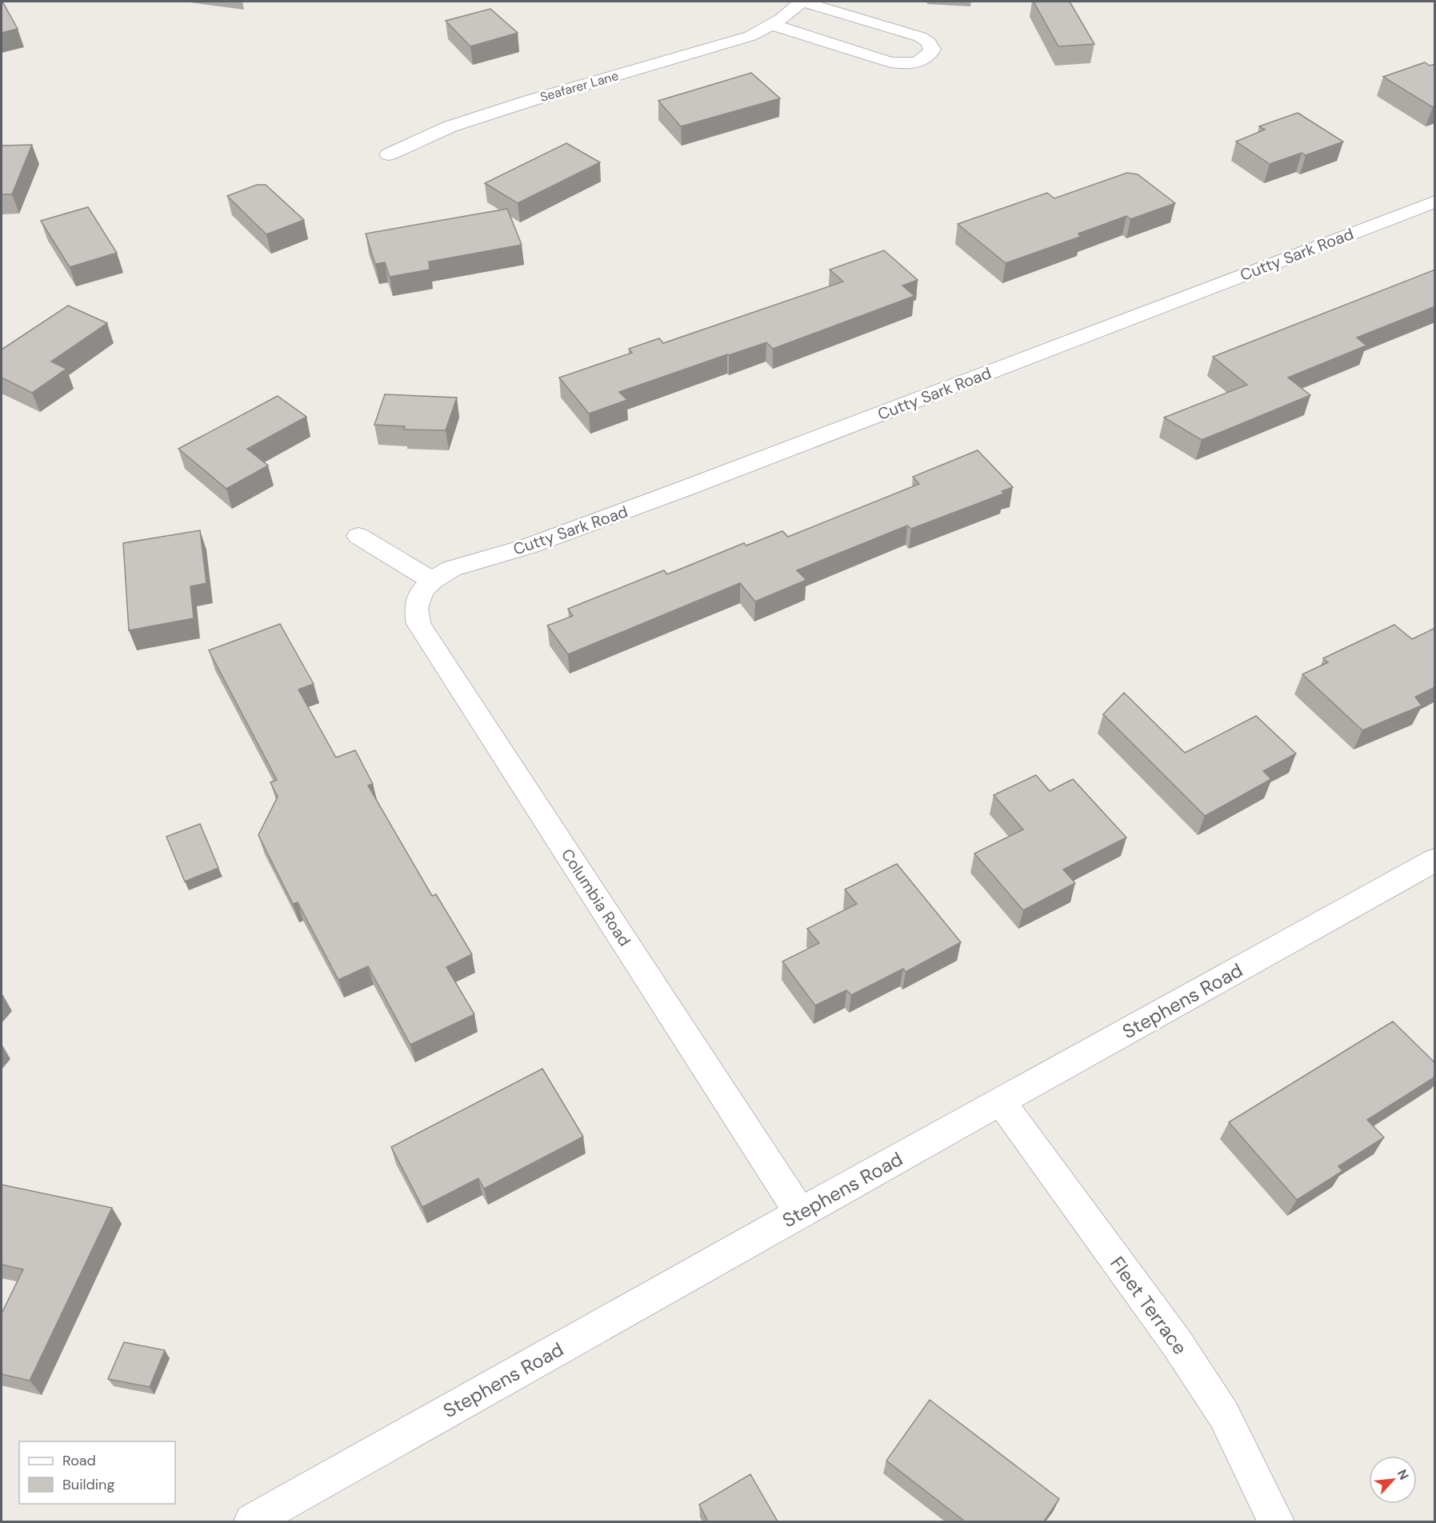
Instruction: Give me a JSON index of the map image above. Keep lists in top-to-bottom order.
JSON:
{
  "streets": {
    "street": [
      "Seafarer Lane",
      "Cutty Sark Road",
      "Columbia Road",
      "Stephens Road",
      "Fleet Terrace"
    ]
  },
  "crossings": [
    ["Cutty Sark Road", "Columbia Road"],
    ["Columbia Road", "Stephens Road"],
    ["Stephens Road", "Fleet Terrace"]
  ],
  "legend": ["Road", "Building"],
  "north": "top right"
}
